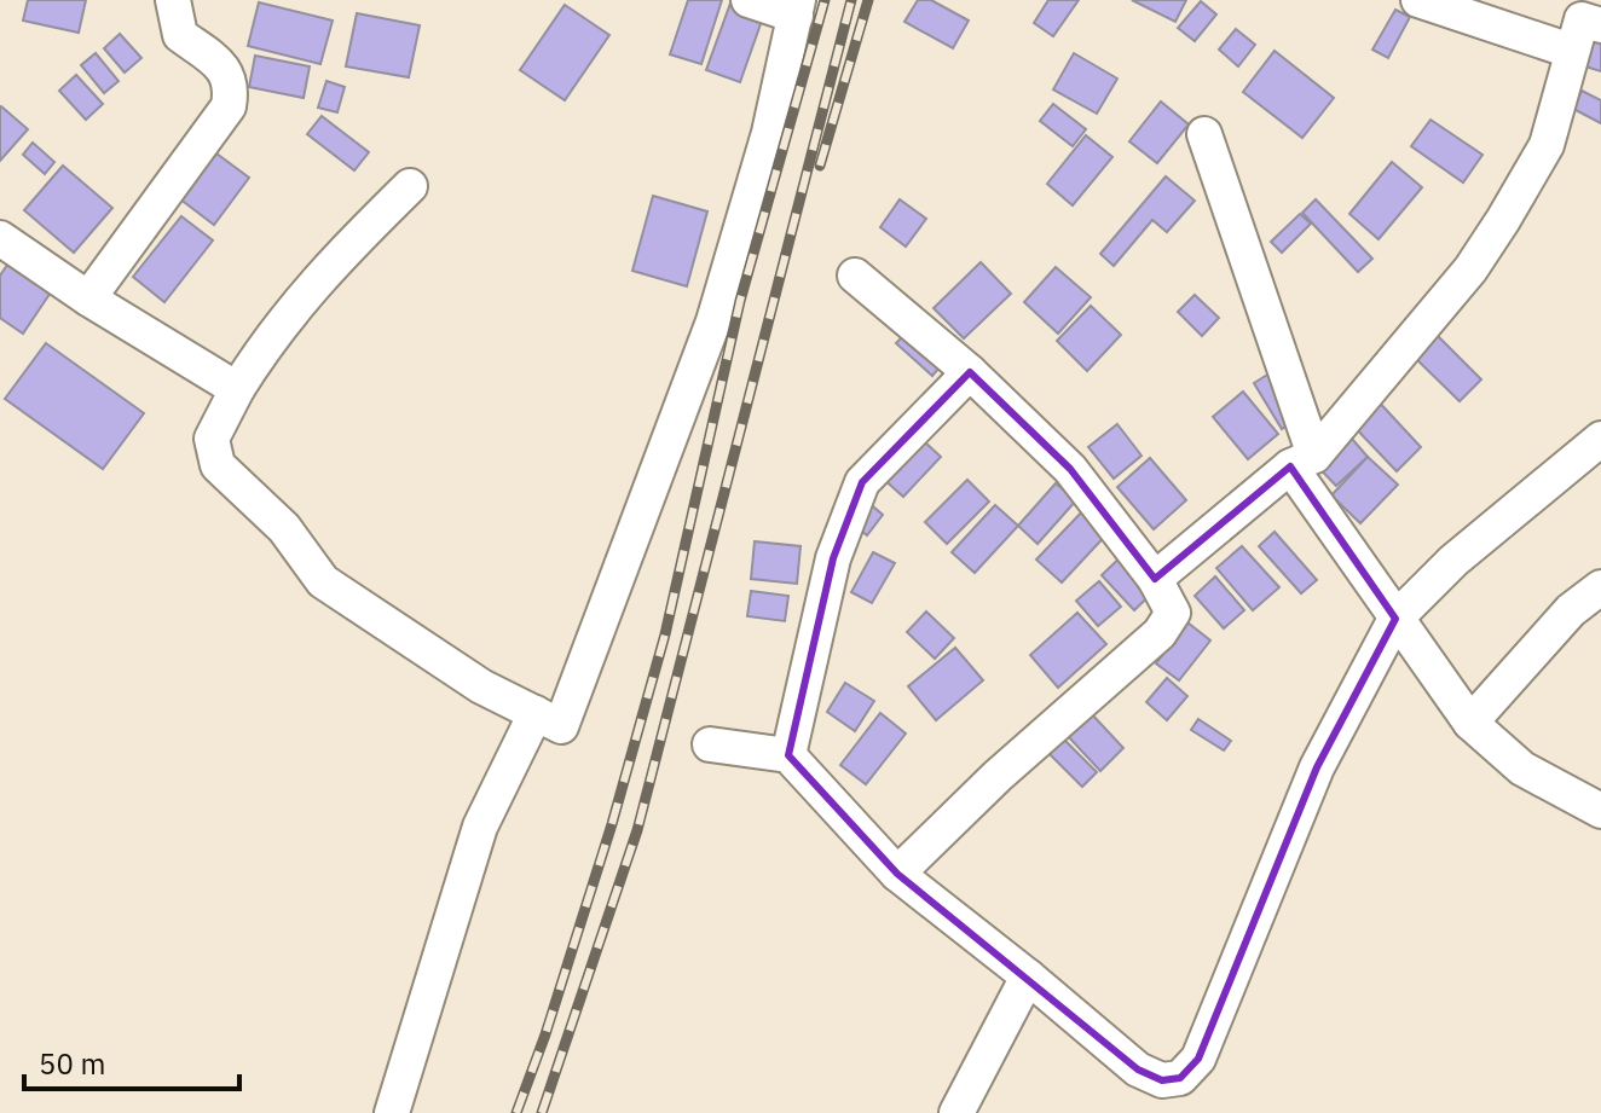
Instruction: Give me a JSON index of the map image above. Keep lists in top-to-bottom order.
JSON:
{
  "scale_bar": "50 m"
}
